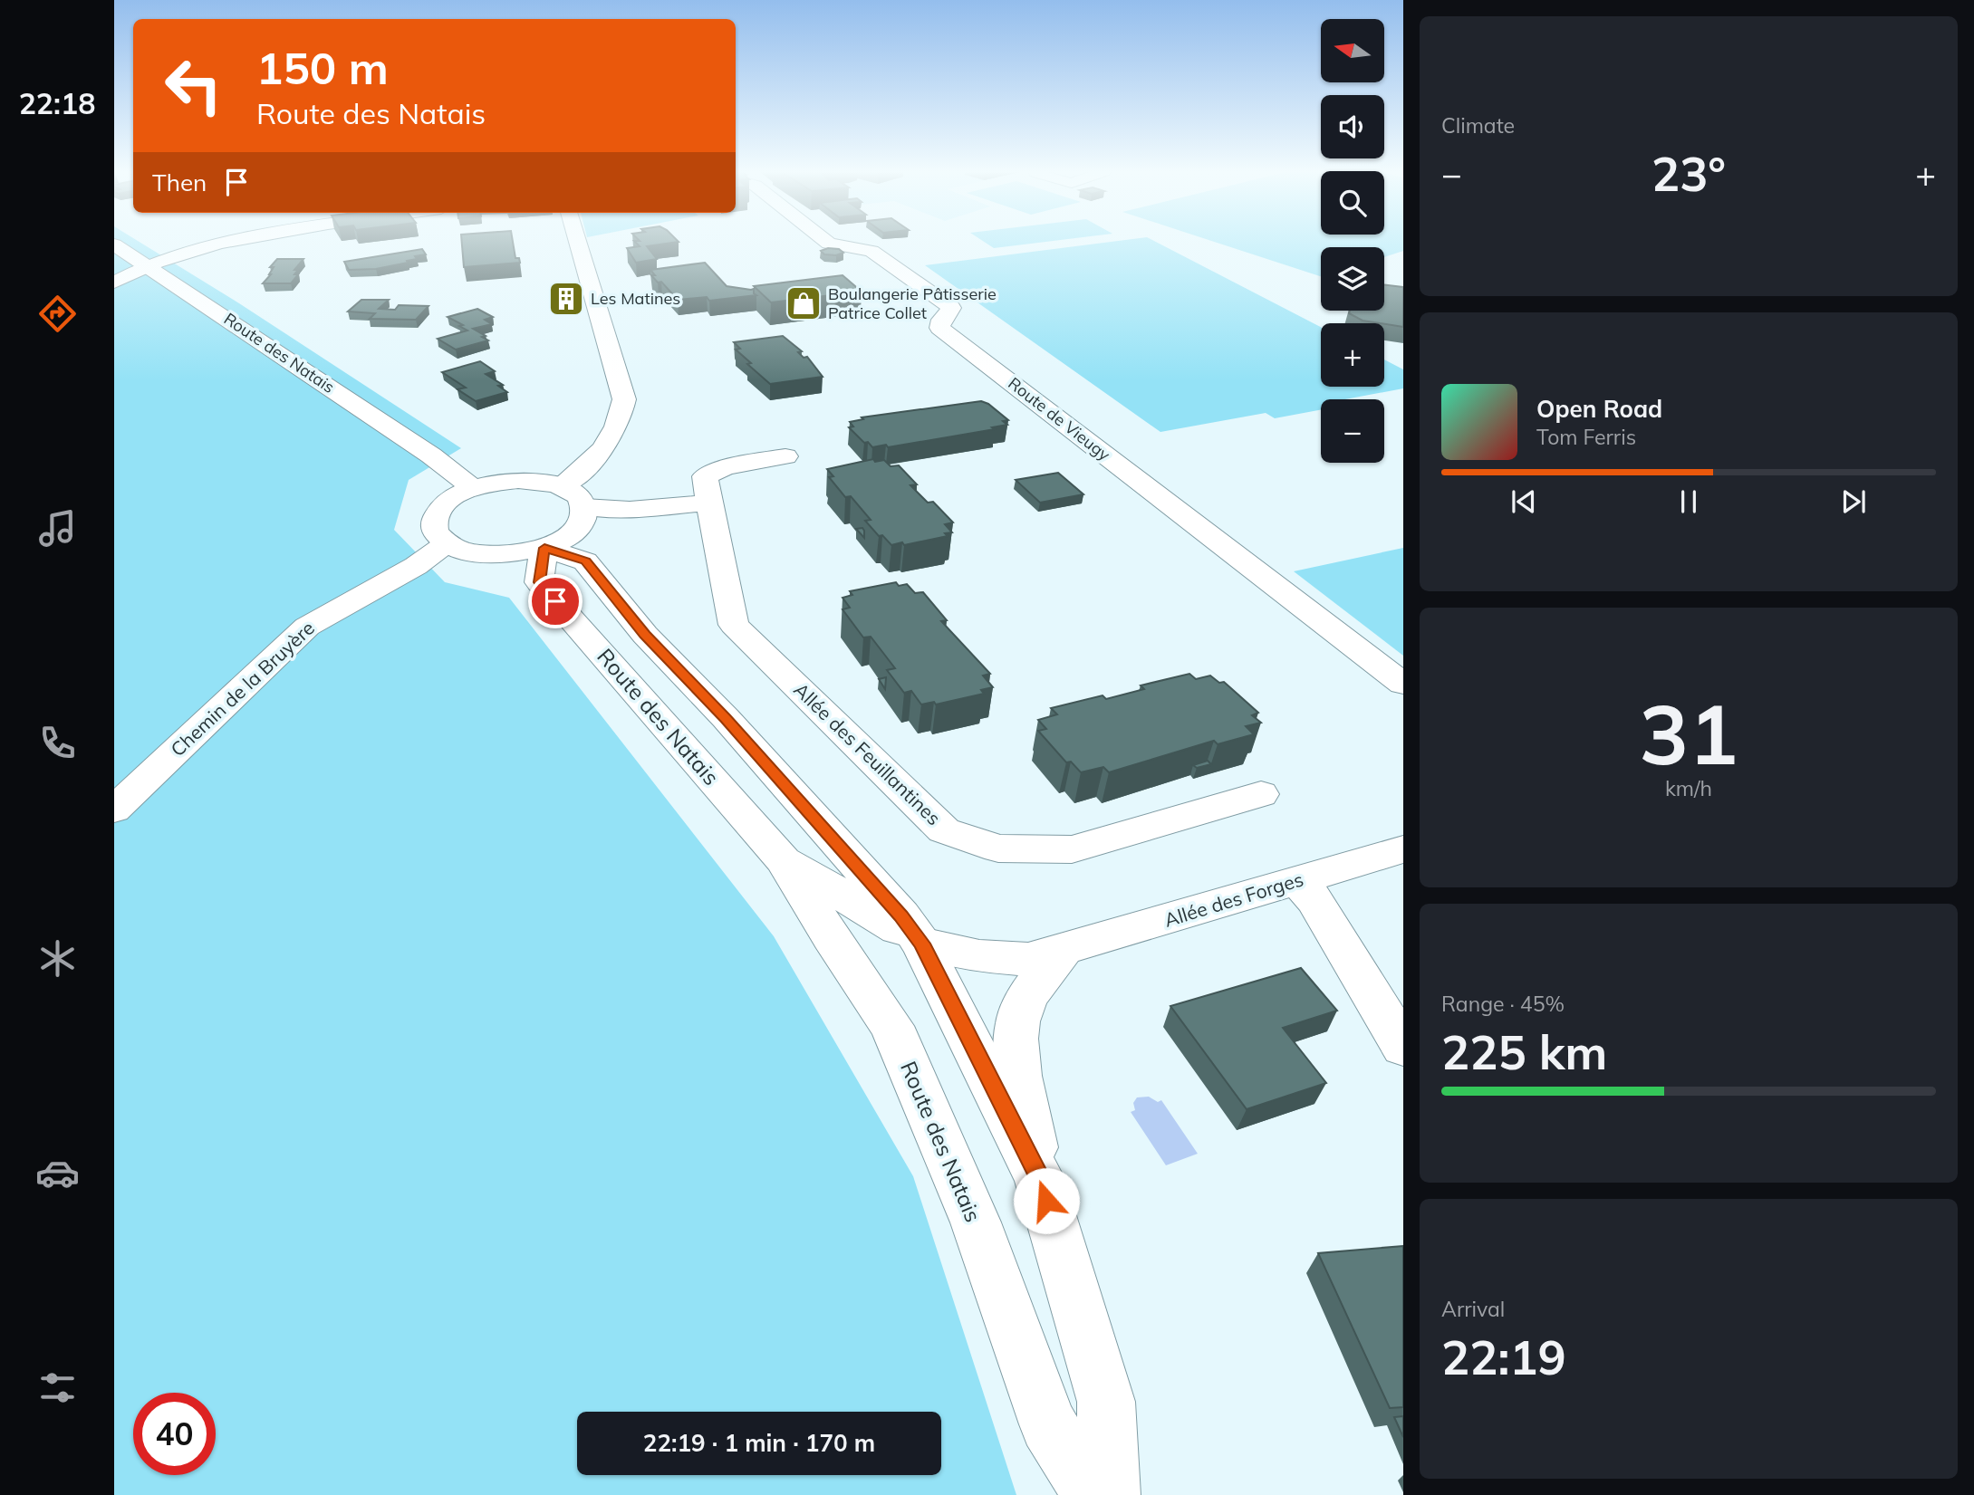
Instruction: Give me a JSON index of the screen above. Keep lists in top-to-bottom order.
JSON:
{
  "streets": {
    "street": [
      "Route des Natais",
      "Route de Vieugy",
      "Chemin de la Bruyère",
      "Allée des Feuillantines",
      "Allée des Forges"
    ]
  },
  "places": {
    "building": ["Les Matines"],
    "shop": ["Boulangerie Pâtisserie Patrice Collet"]
  },
  "north": "left",
  "page": {
    "tabs": "22:18",
    "tile": [
      "Climate",
      ["31", "km/h"],
      ["Range · 45%", "225 km"],
      ["Arrival", "22:19"]
    ],
    "map_buttons": ["+", "−"],
    "turn": ["150 m", "Route des Natais"],
    "heat": ["−", "23°", "+"],
    "then": "Then",
    "song": ["Open Road", "Tom Ferris"],
    "limit": "40",
    "trip": "22:19 · 1 min · 170 m"
  }
}
